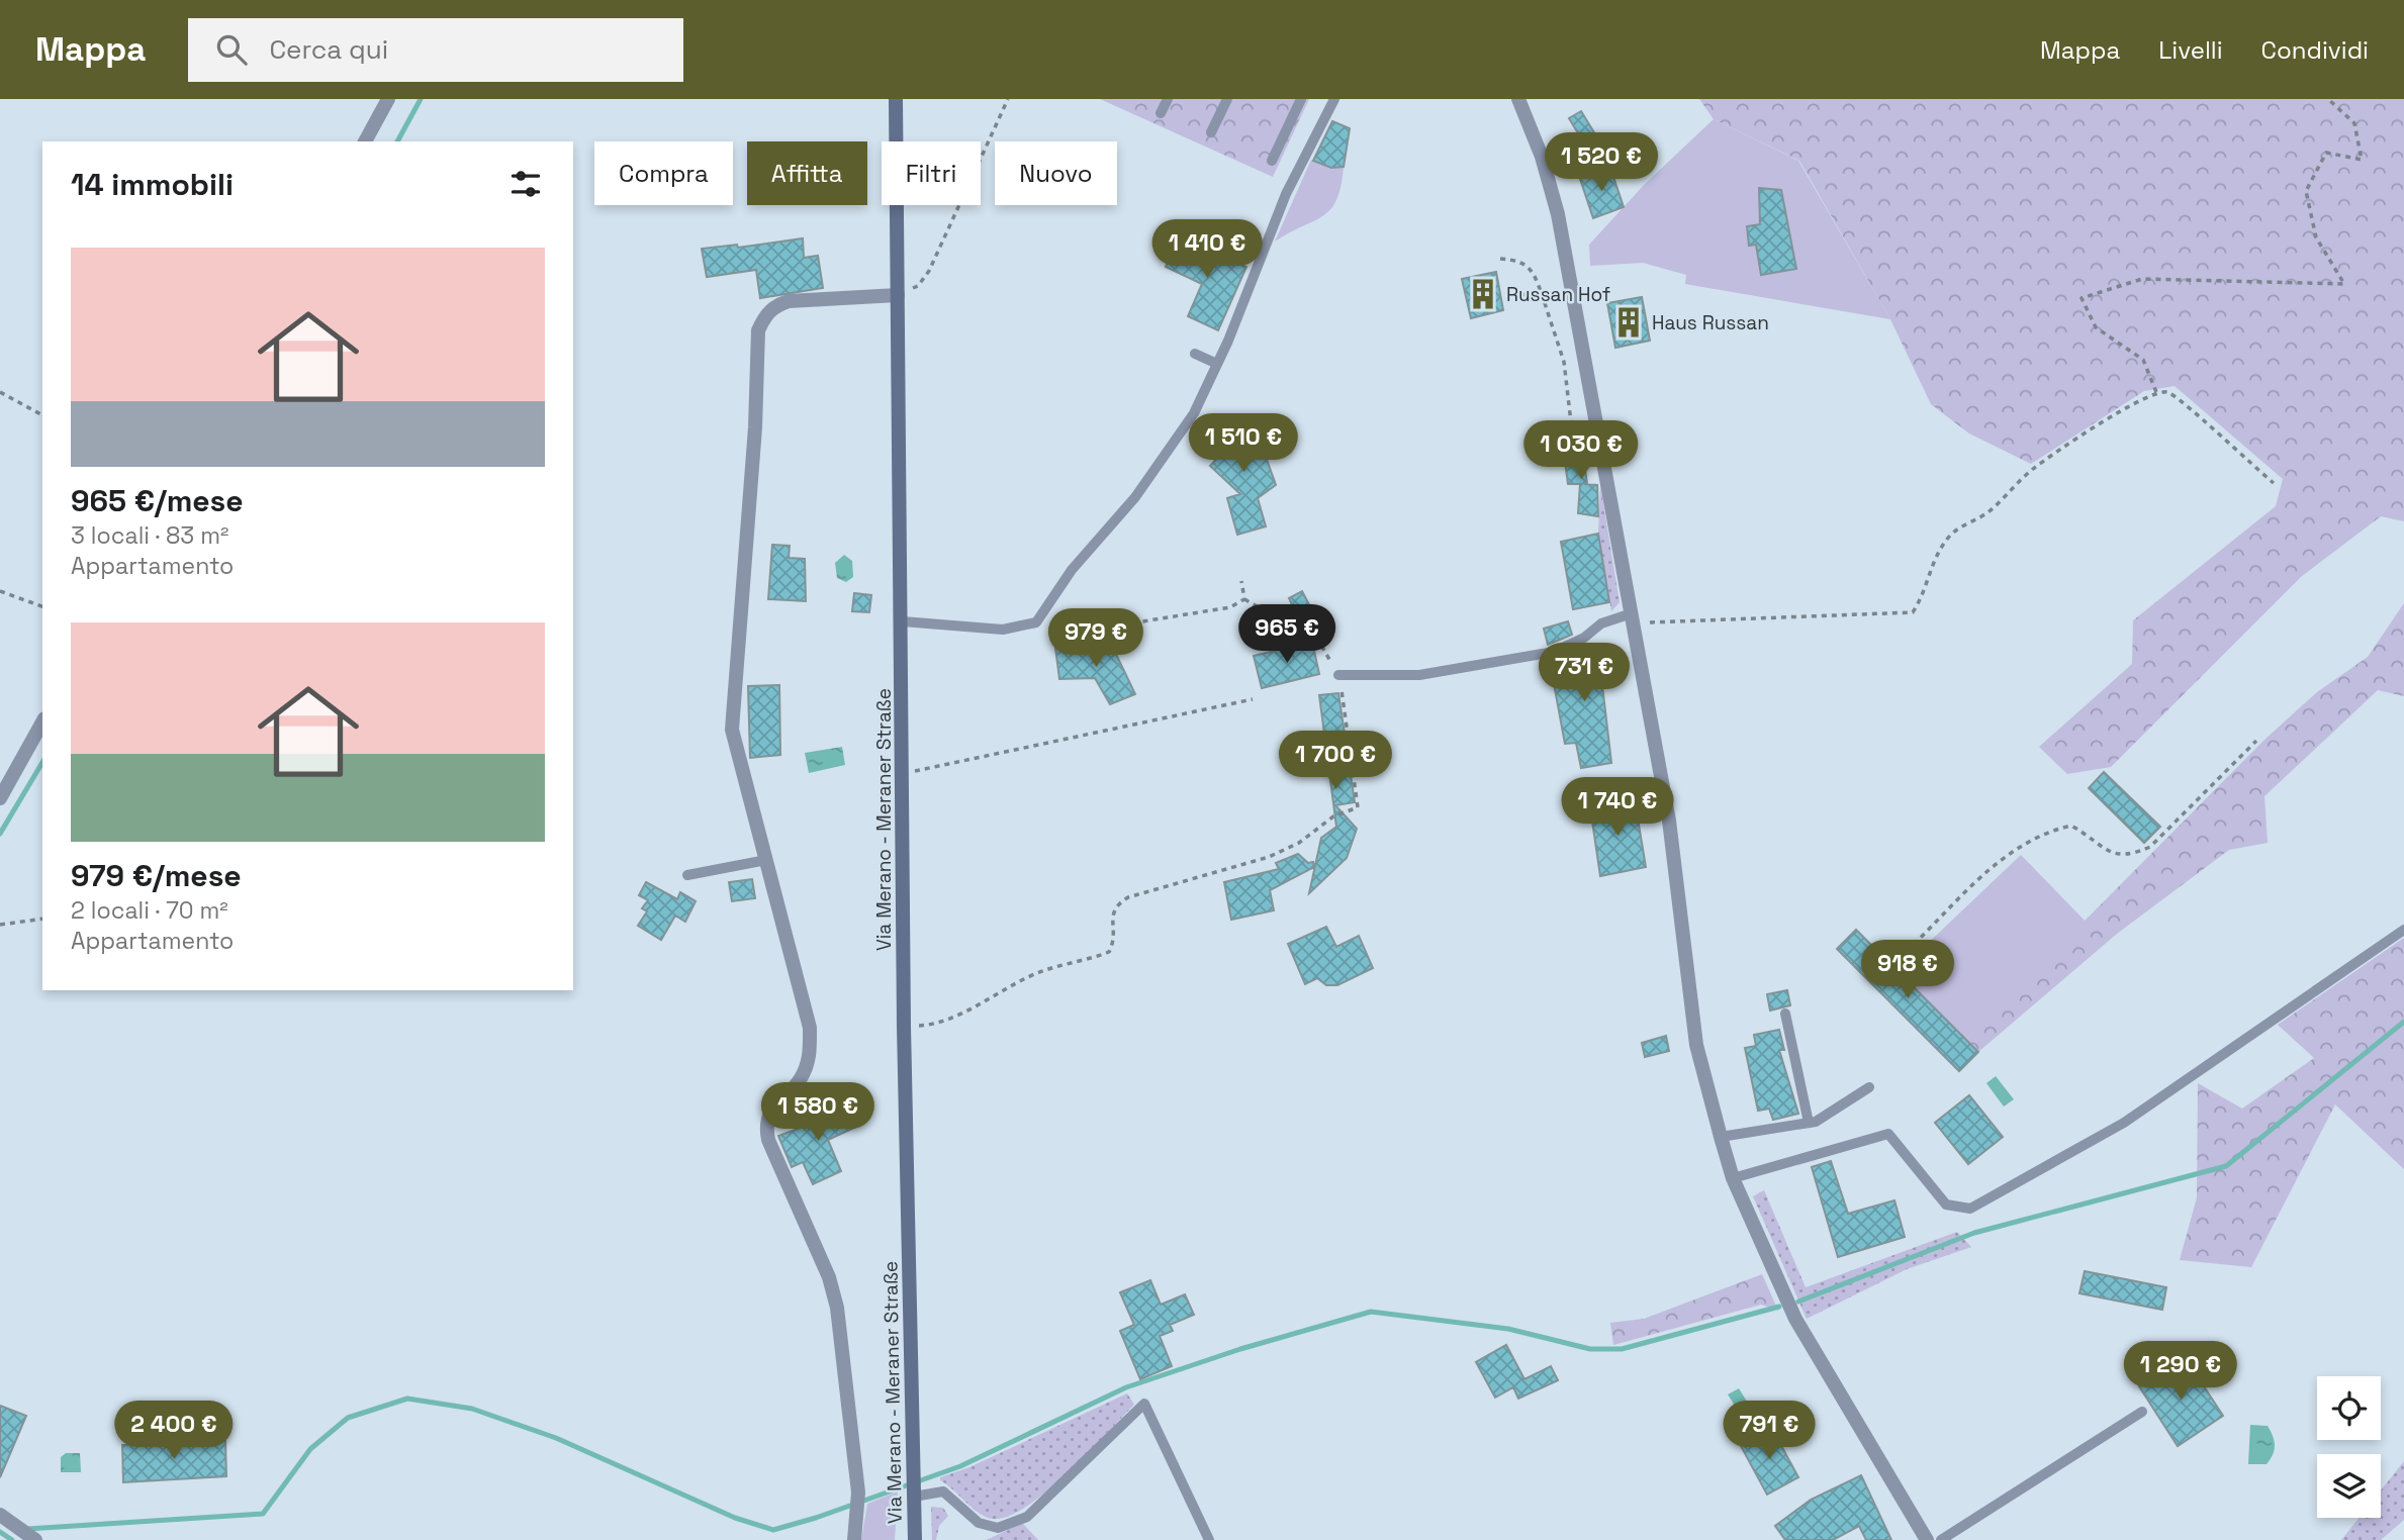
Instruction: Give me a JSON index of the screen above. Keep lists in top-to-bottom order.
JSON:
{
  "streets": {
    "main road": ["Via Merano - Meraner Straße"]
  },
  "places": {
    "building": ["Russan Hof", "Haus Russan"]
  },
  "page": {
    "header": "Mappa",
    "search": "Cerca qui",
    "nav": ["Mappa", "Livelli", "Condividi"],
    "price": [
      "1 520 €",
      "1 410 €",
      "1 510 €",
      "1 030 €",
      "965 €",
      "979 €",
      "731 €",
      "1 700 €",
      "1 740 €",
      "918 €",
      "1 580 €",
      "1 290 €",
      "2 400 €",
      "791 €"
    ],
    "chip": [
      "Compra",
      "Affitta",
      "Filtri",
      "Nuovo"
    ],
    "heading": "14 immobili",
    "list": [
      {
        "name": "965 €/mese",
        "note": "3 locali · 83 m² · Appartamento"
      },
      {
        "name": "979 €/mese",
        "note": "2 locali · 70 m² · Appartamento"
      }
    ]
  }
}
